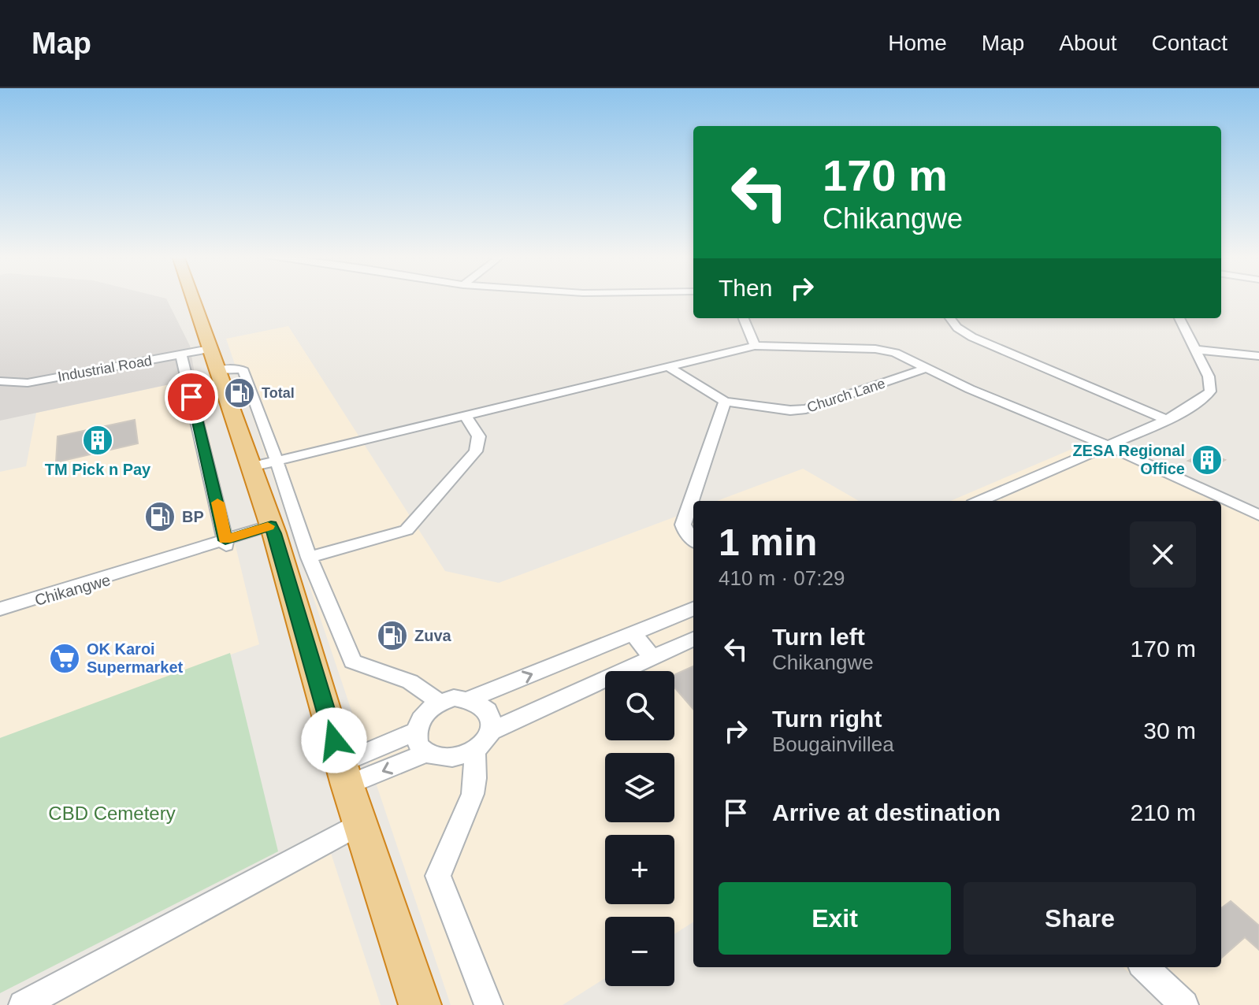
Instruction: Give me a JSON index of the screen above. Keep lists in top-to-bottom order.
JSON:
{
  "streets": {
    "street": ["Industrial Road", "Church Lane", "Chikangwe"]
  },
  "parks": ["CBD Cemetery"],
  "places": {
    "fuel station": ["Total", "BP", "Zuva"],
    "building": ["TM Pick n Pay", "ZESA Regional Office"],
    "supermarket": ["OK Karoi Supermarket"]
  },
  "page": {
    "header": "Map",
    "nav": [
      "Home",
      "Map",
      "About",
      "Contact"
    ],
    "turn": ["170 m", "Chikangwe"],
    "then": "Then",
    "heading": ["1 min", "410 m · 07:29"],
    "list": [
      {
        "name": "Turn left",
        "note": "Chikangwe",
        "value": "170 m"
      },
      {
        "name": "Turn right",
        "note": "Bougainvillea",
        "value": "30 m"
      },
      {
        "name": "Arrive at destination",
        "value": "210 m"
      }
    ],
    "map_buttons": ["+", "−"],
    "buttons": ["Exit", "Share"]
  }
}
